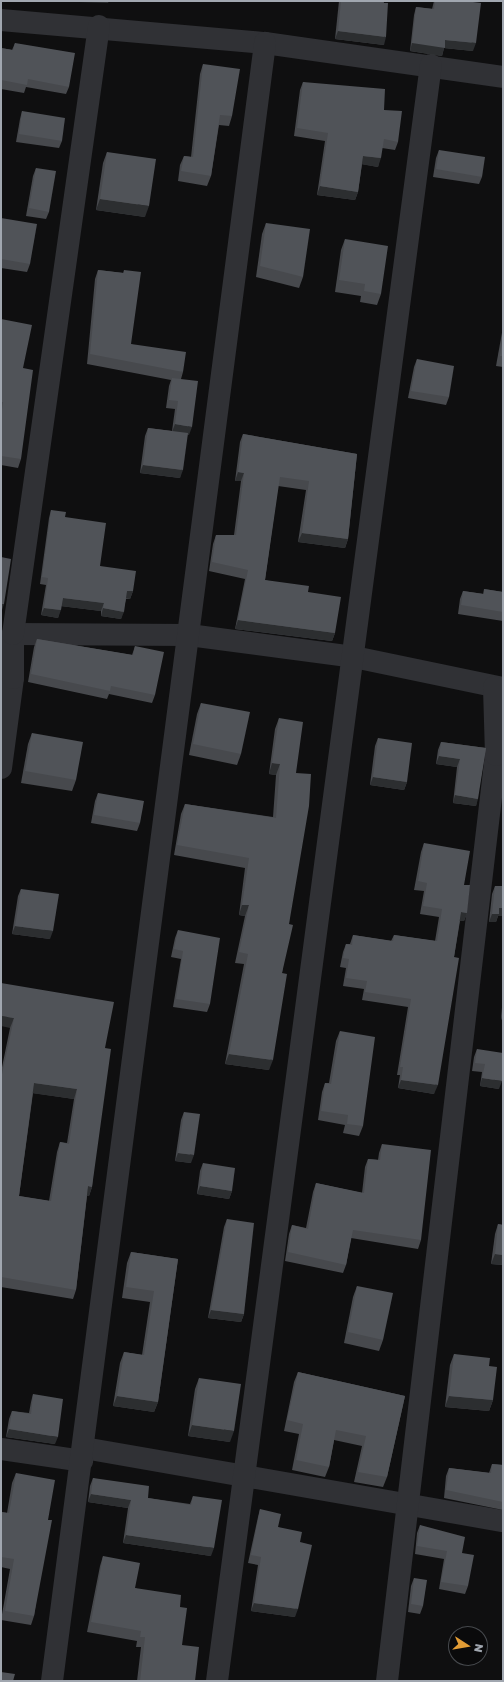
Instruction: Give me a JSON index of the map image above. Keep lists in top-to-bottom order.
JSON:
{
  "north": "right"
}
